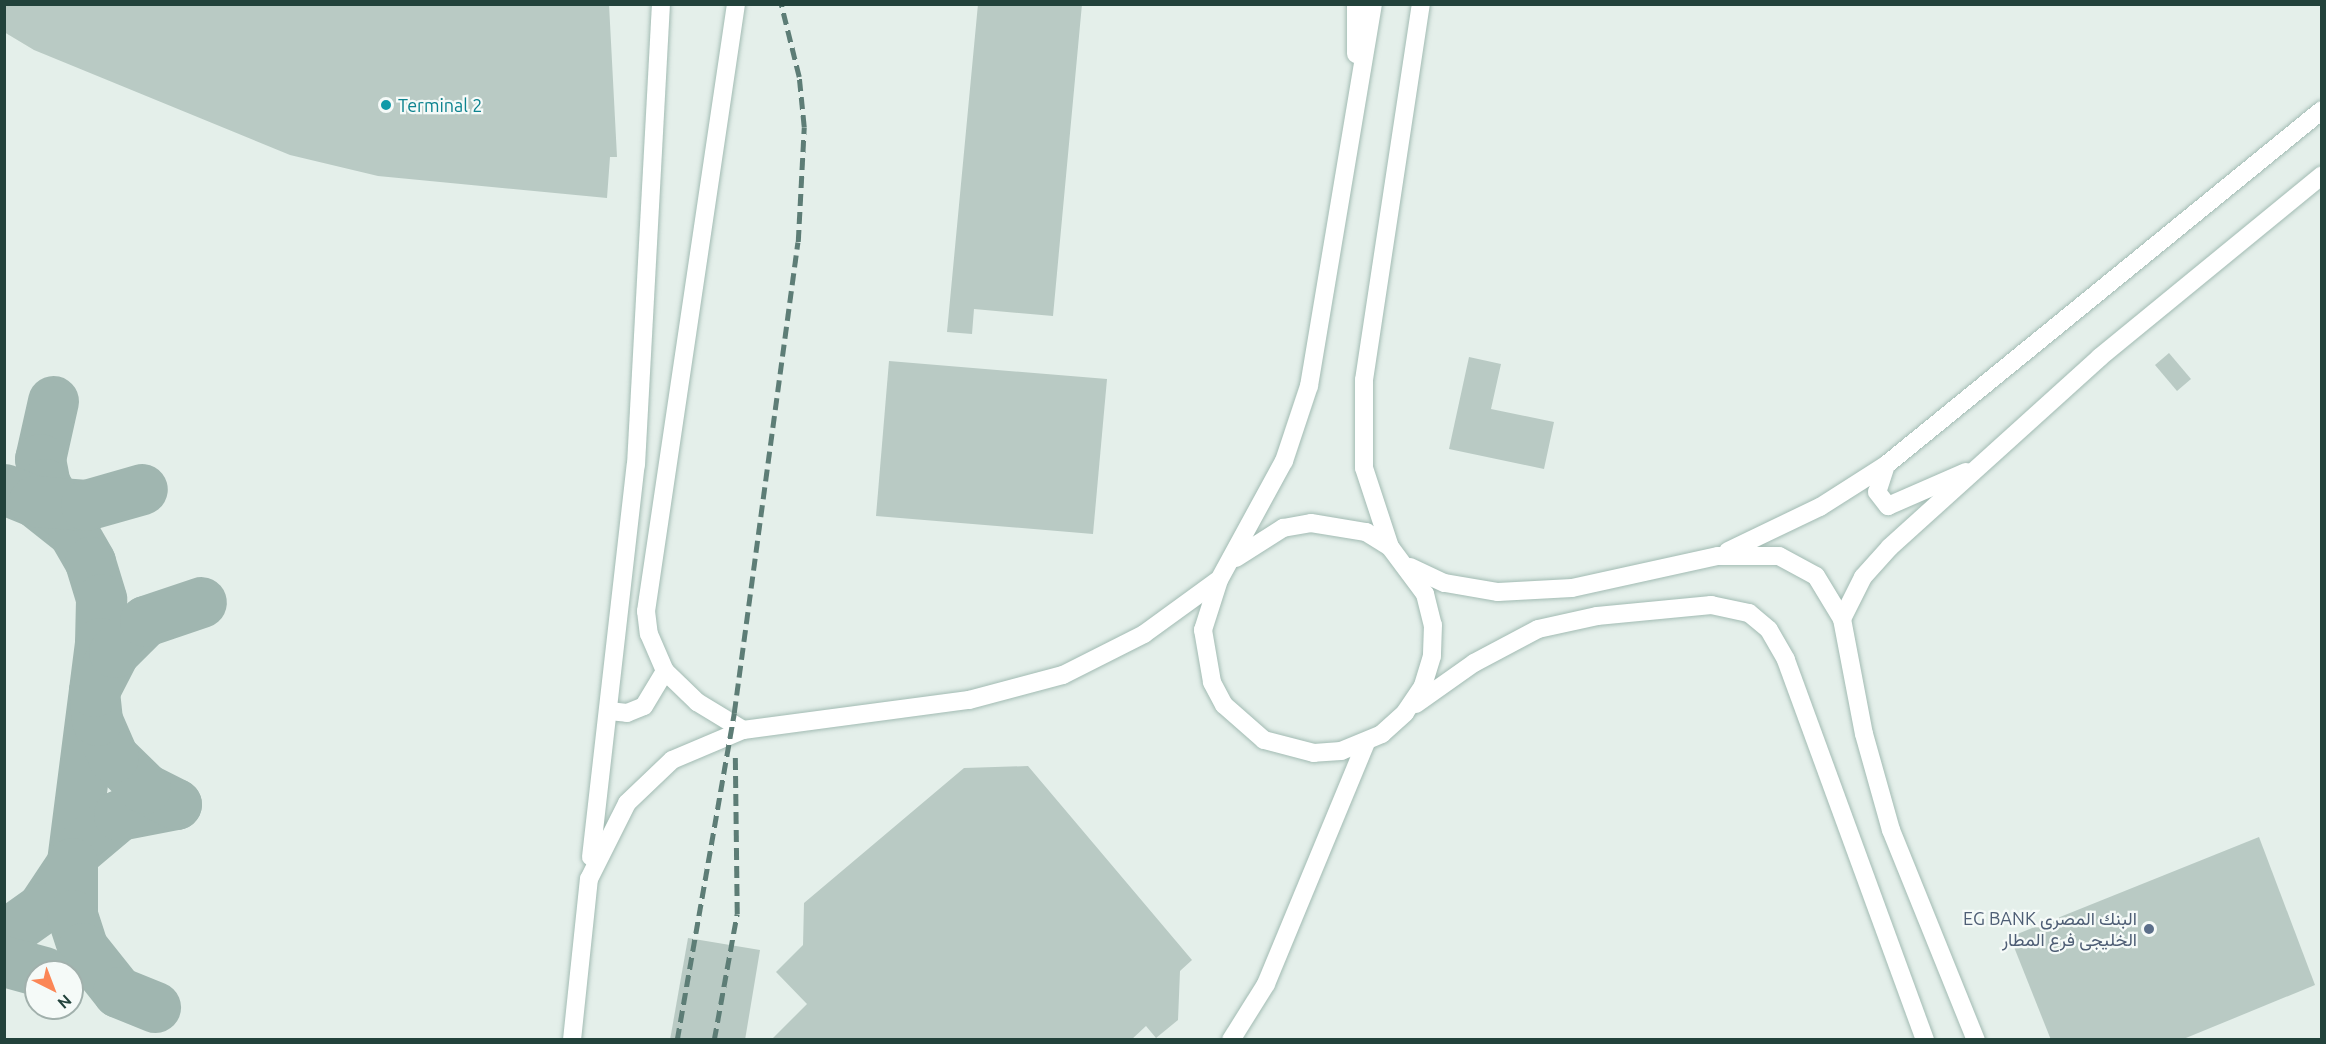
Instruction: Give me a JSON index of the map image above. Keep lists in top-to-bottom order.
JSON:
{
  "places": ["Terminal 2", "EG BANK البنك المصرى الخليجى فرع المطار"],
  "north": "bottom right"
}
